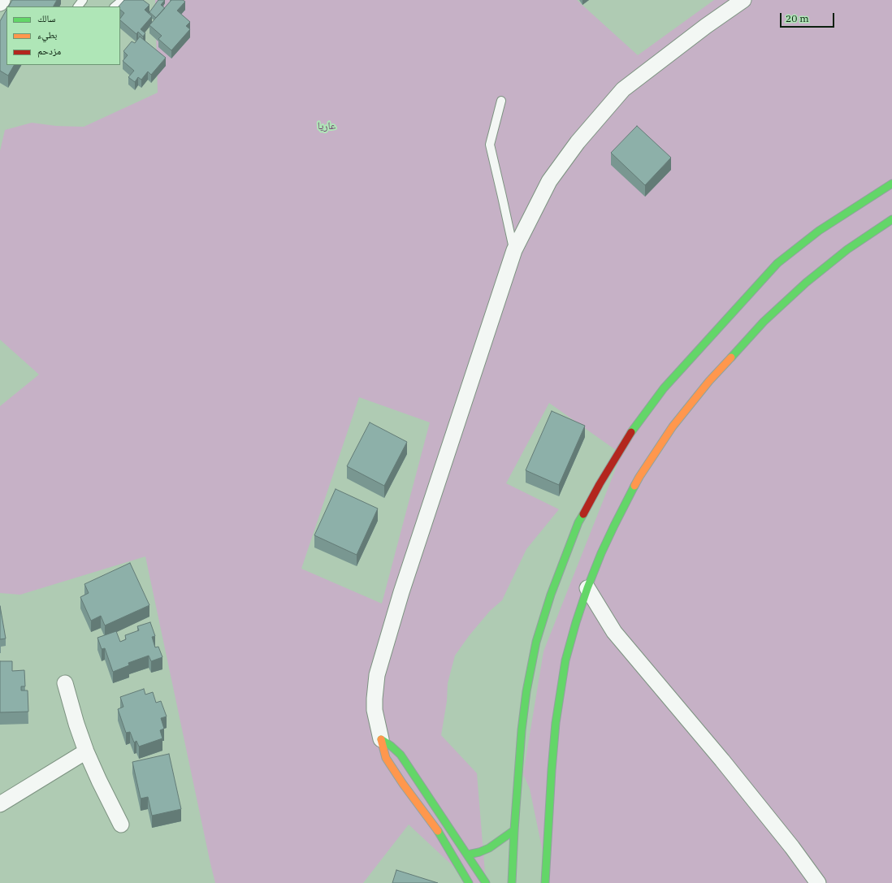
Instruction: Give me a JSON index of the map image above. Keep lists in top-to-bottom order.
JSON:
{
  "districts": ["عاريا"],
  "legend": ["سالك", "بطيء", "مزدحم"],
  "scale_bar": "20 m"
}
